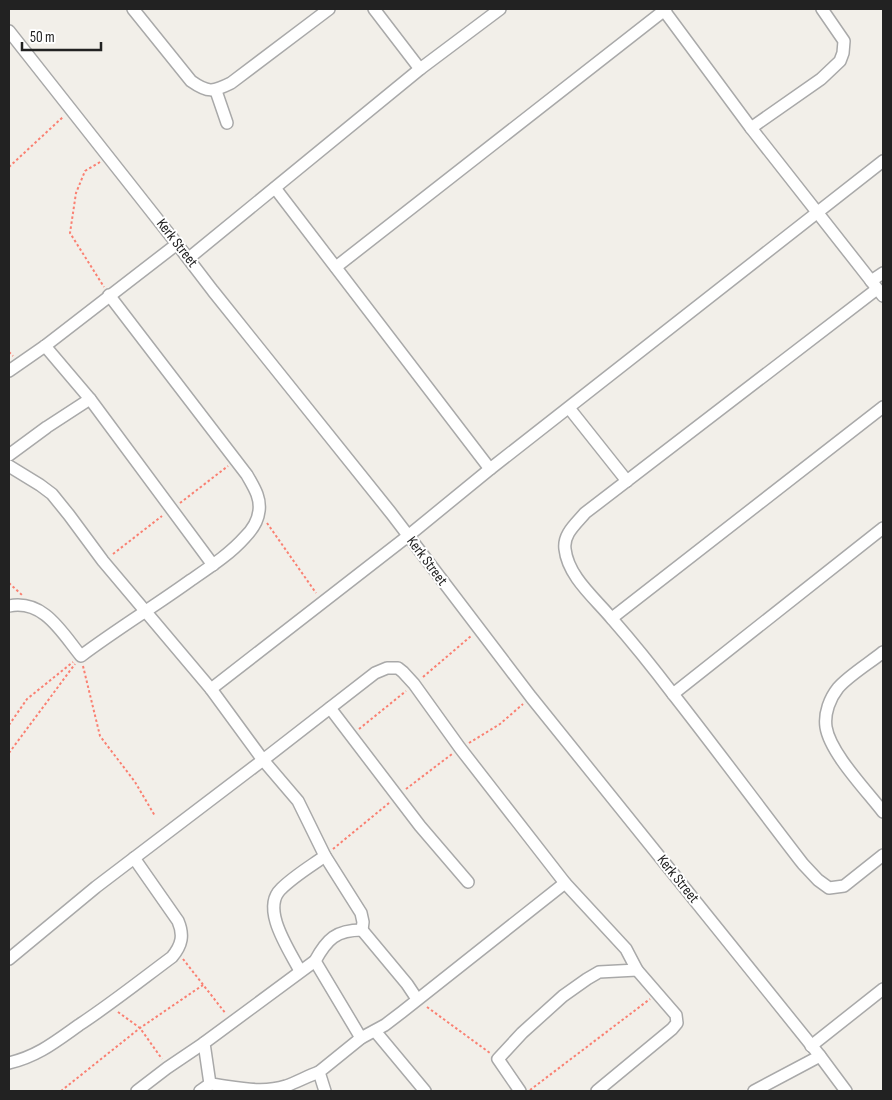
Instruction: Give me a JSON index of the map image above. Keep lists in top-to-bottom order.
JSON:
{
  "streets": {
    "street": ["Kerk Street"]
  },
  "scale_bar": "50 m"
}
